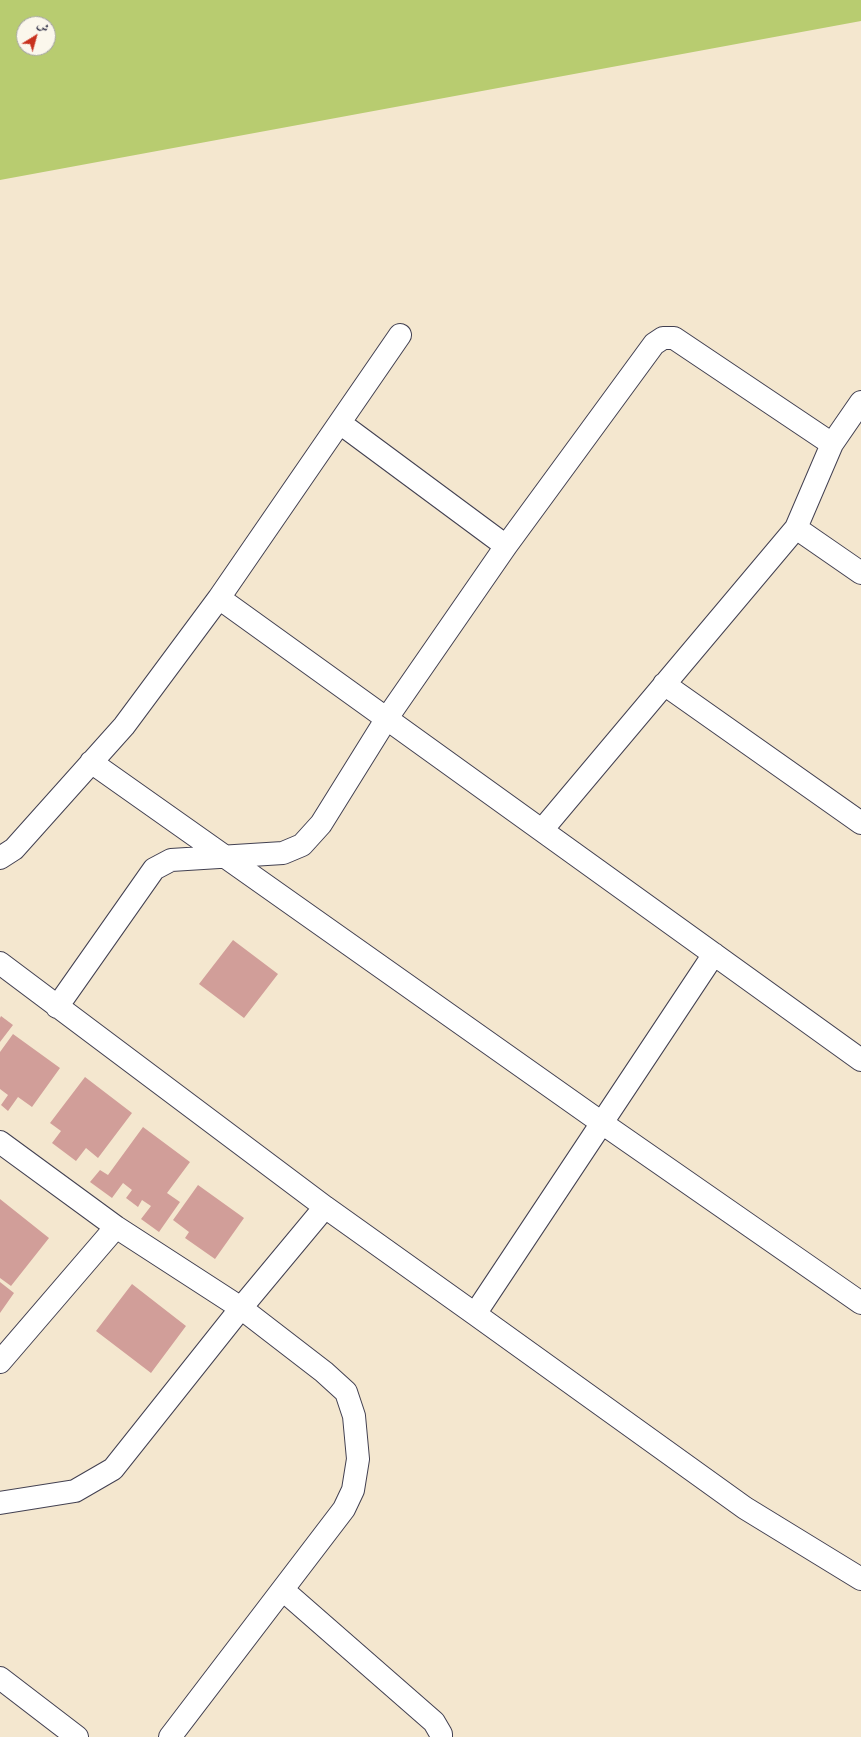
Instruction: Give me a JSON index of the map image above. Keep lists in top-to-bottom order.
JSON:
{
  "north": "top right"
}
